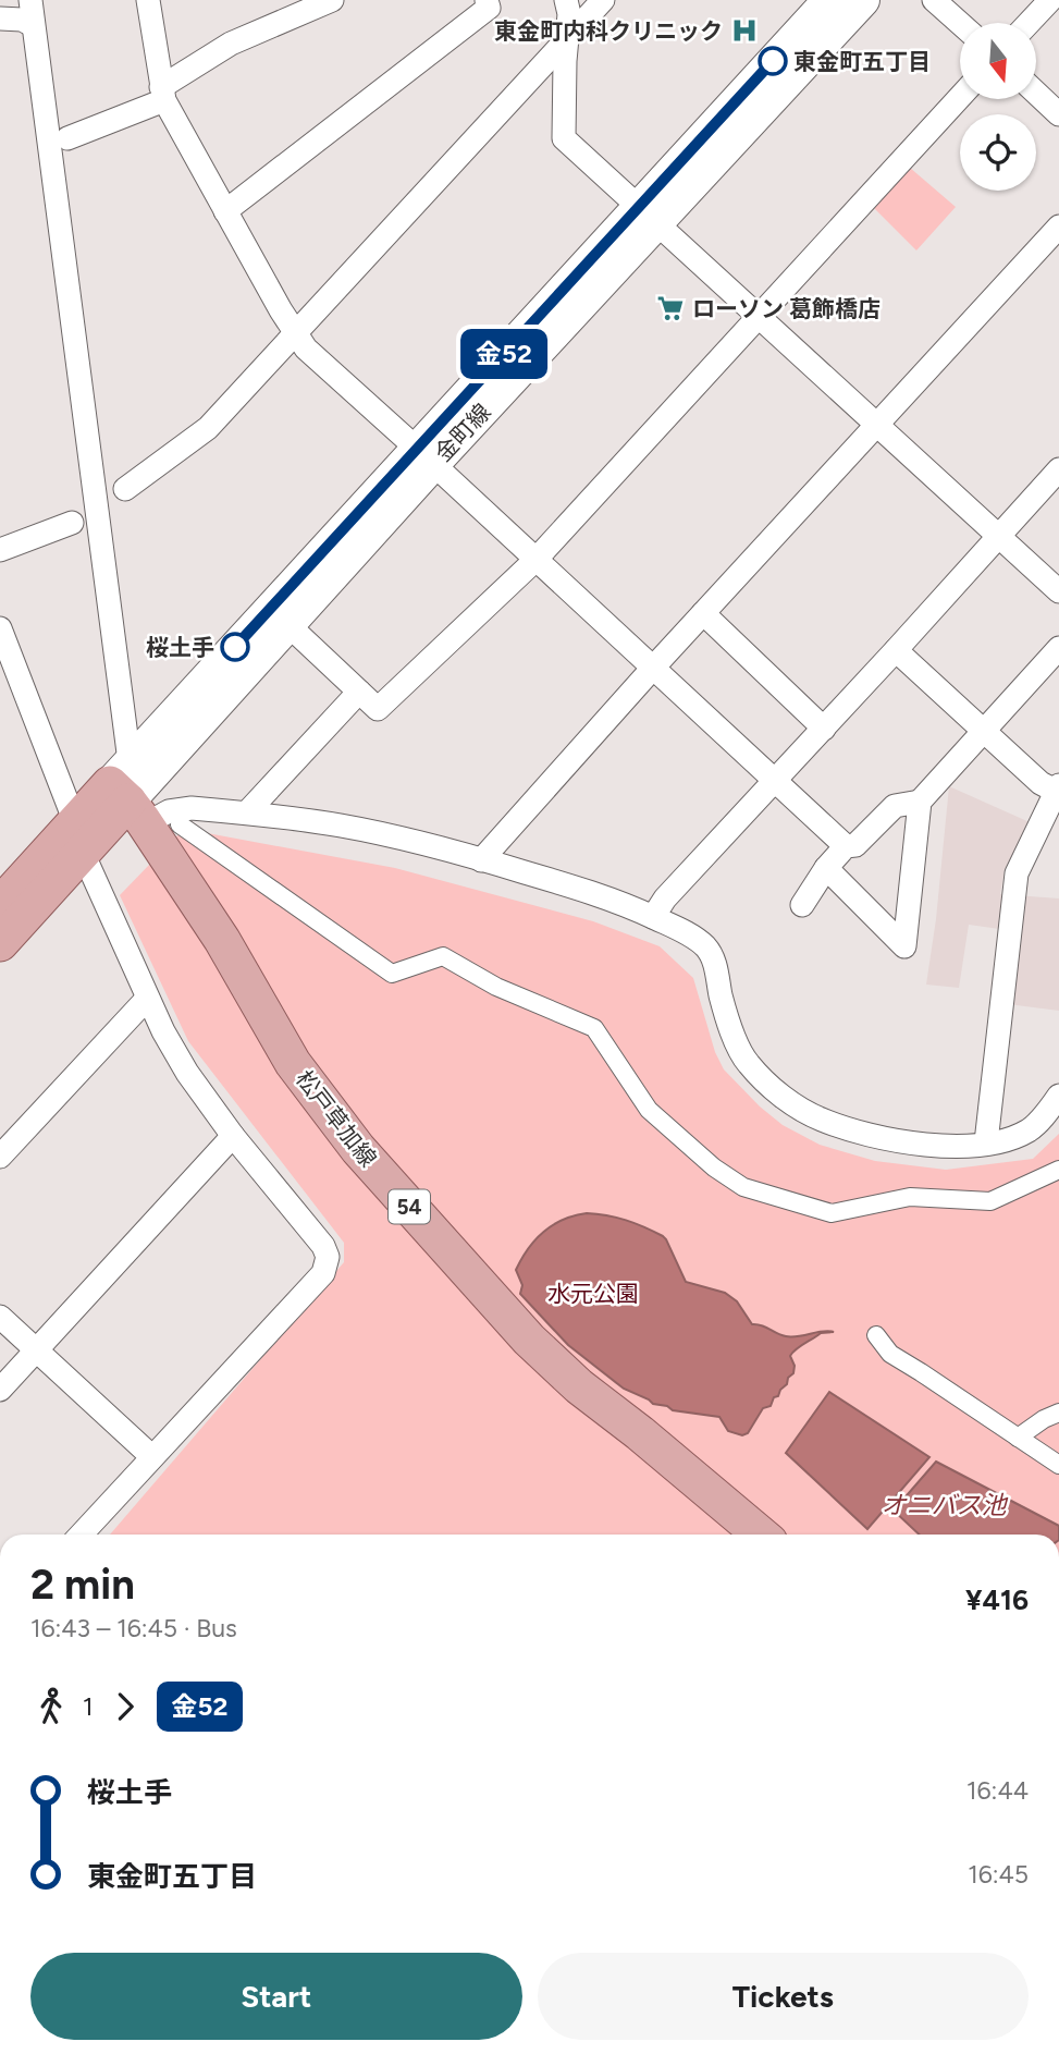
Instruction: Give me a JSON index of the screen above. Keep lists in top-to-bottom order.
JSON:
{
  "streets": {
    "main road": ["金町線", "松戸草加線", "54"]
  },
  "crossings": [
    ["金町線", "松戸草加線"]
  ],
  "water": ["オニバス池"],
  "parks": ["水元公園"],
  "places": {
    "hospital": ["東金町内科クリニック"],
    "other": ["東金町五丁目", "桜土手"],
    "supermarket": ["ローソン 葛飾橋店"]
  },
  "lines": ["bus line 金52"],
  "north": "bottom",
  "page": {
    "on_map": "金52",
    "heading": ["2 min", "16:43 – 16:45 · Bus", "¥416"],
    "legs": ["1", "金52"],
    "list": [
      {
        "name": "桜土手",
        "value": "16:44"
      },
      {
        "name": "東金町五丁目",
        "value": "16:45"
      }
    ],
    "buttons": ["Start", "Tickets"]
  }
}
